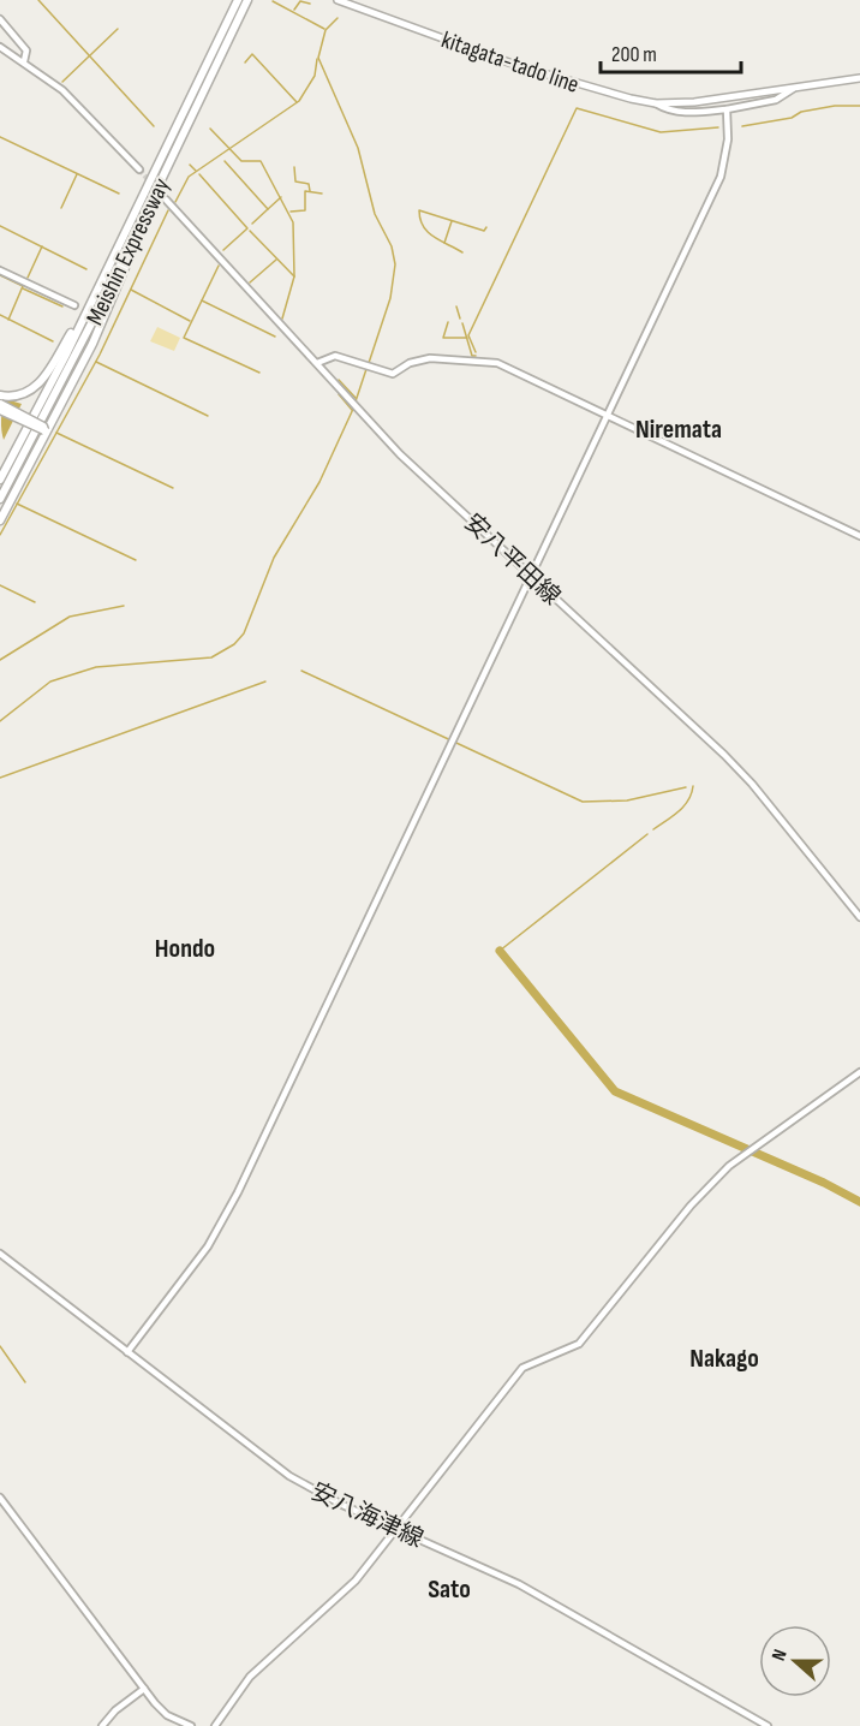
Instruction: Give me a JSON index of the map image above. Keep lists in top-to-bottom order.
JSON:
{
  "streets": {
    "highway": ["Meishin Expressway"],
    "main road": ["kitagata-tado line"],
    "street": ["安八平田線", "安八海津線"]
  },
  "districts": [
    "Niremata",
    "Hondo",
    "Nakago",
    "Sato"
  ],
  "scale_bar": "200 m",
  "north": "left"
}
